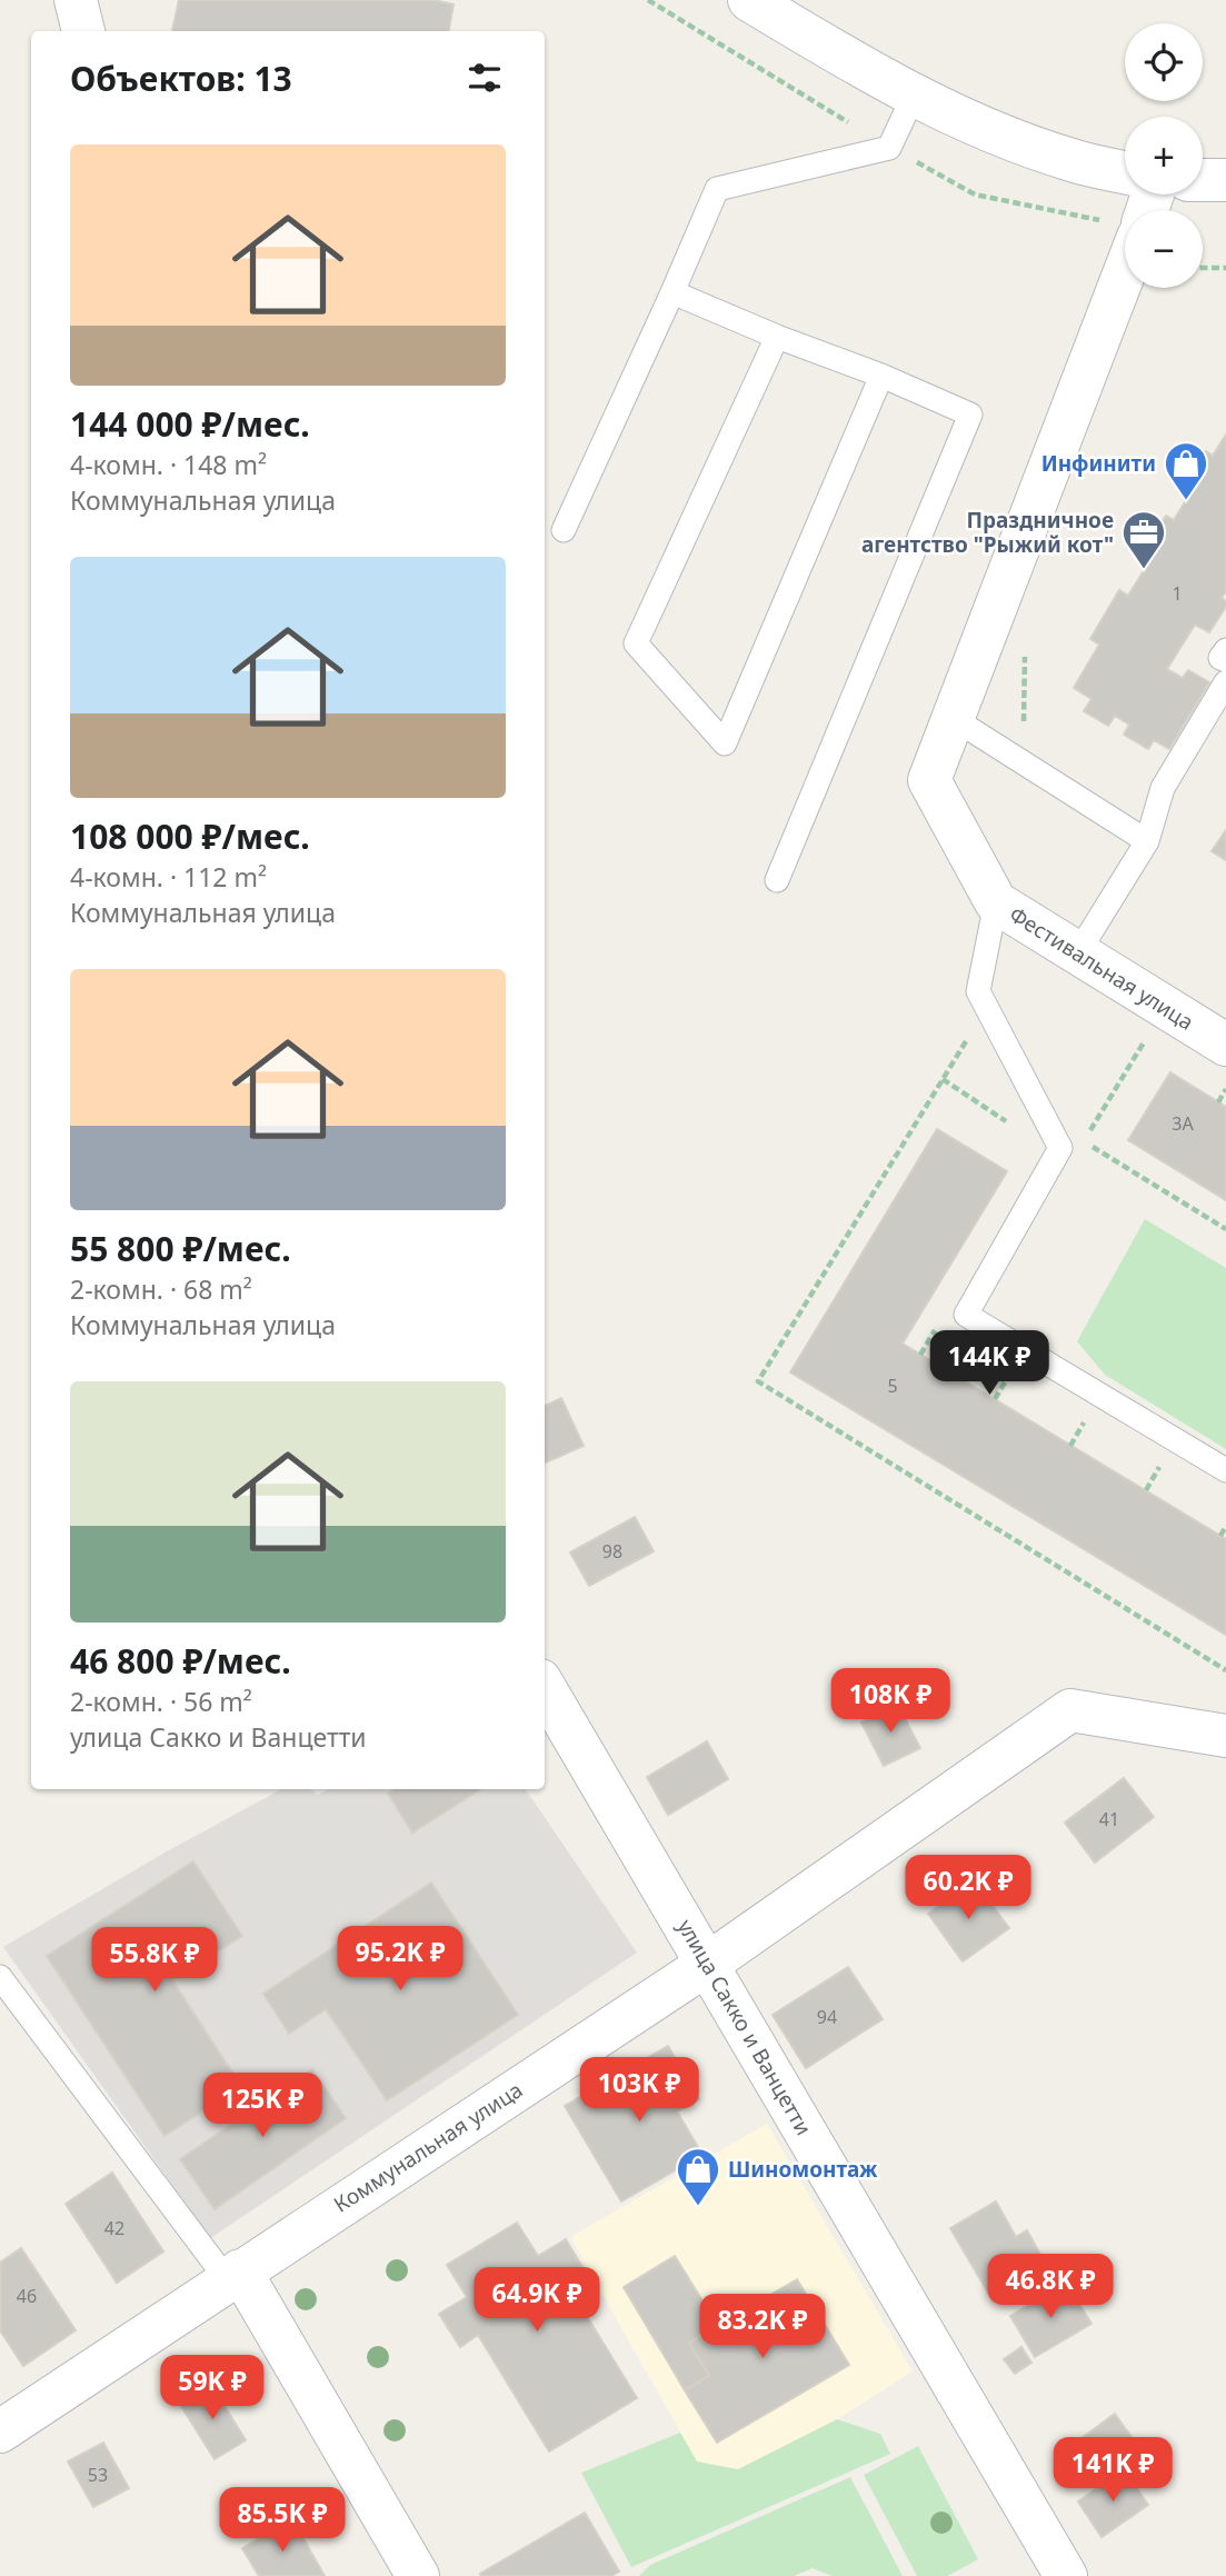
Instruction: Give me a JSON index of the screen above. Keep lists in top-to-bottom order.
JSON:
{
  "streets": {
    "street": ["Фестивальная улица", "улица Сакко и Ванцетти", "Коммунальная улица"]
  },
  "crossings": [
    ["улица Сакко и Ванцетти", "Коммунальная улица"]
  ],
  "places": {
    "shop": ["Инфинити", "Шиномонтаж"],
    "office": ["Праздничное агентство \"Рыжий кот\""]
  },
  "house_numbers": [
    "1",
    "3А",
    "5",
    "98",
    "41",
    "94",
    "42",
    "46",
    "53"
  ],
  "page": {
    "map_buttons": ["+", "−"],
    "heading": "Объектов: 13",
    "list": [
      {
        "name": "144 000 ₽/мес.",
        "note": "4-комн. · 148 m² · Коммунальная улица"
      },
      {
        "name": "108 000 ₽/мес.",
        "note": "4-комн. · 112 m² · Коммунальная улица"
      },
      {
        "name": "55 800 ₽/мес.",
        "note": "2-комн. · 68 m² · Коммунальная улица"
      },
      {
        "name": "46 800 ₽/мес.",
        "note": "2-комн. · 56 m² · улица Сакко и Ванцетти"
      }
    ],
    "price": [
      "144K ₽",
      "108K ₽",
      "60.2K ₽",
      "95.2K ₽",
      "55.8K ₽",
      "103K ₽",
      "125K ₽",
      "46.8K ₽",
      "64.9K ₽",
      "83.2K ₽",
      "59K ₽",
      "141K ₽",
      "85.5K ₽"
    ]
  }
}
